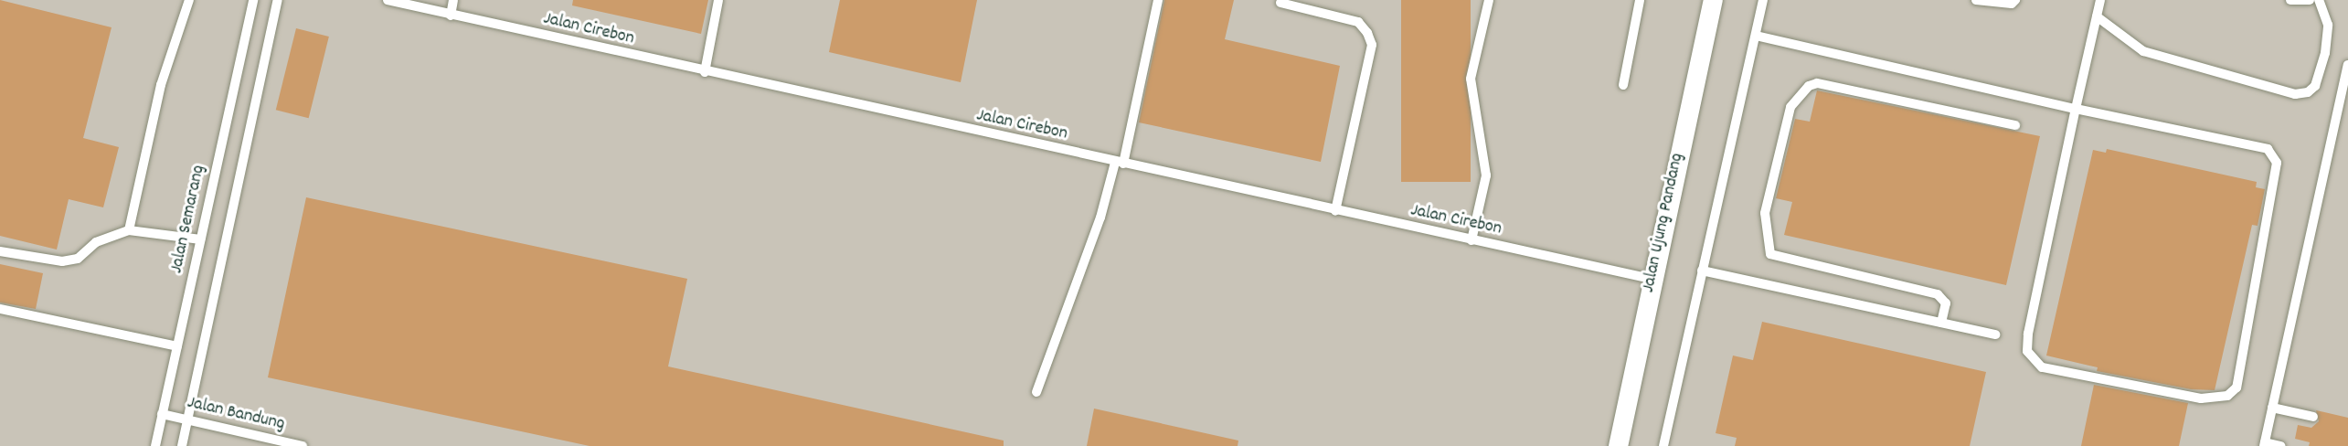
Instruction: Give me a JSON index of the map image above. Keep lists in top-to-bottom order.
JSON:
{
  "streets": {
    "street": ["Jalan Ujung Pandang"],
    "lane": ["Jalan Cirebon", "Jalan Semarang", "Jalan Bandung"]
  },
  "crossings": [
    ["Jalan Cirebon", "Jalan Ujung Pandang"],
    ["Jalan Semarang", "Jalan Bandung"]
  ]
}
